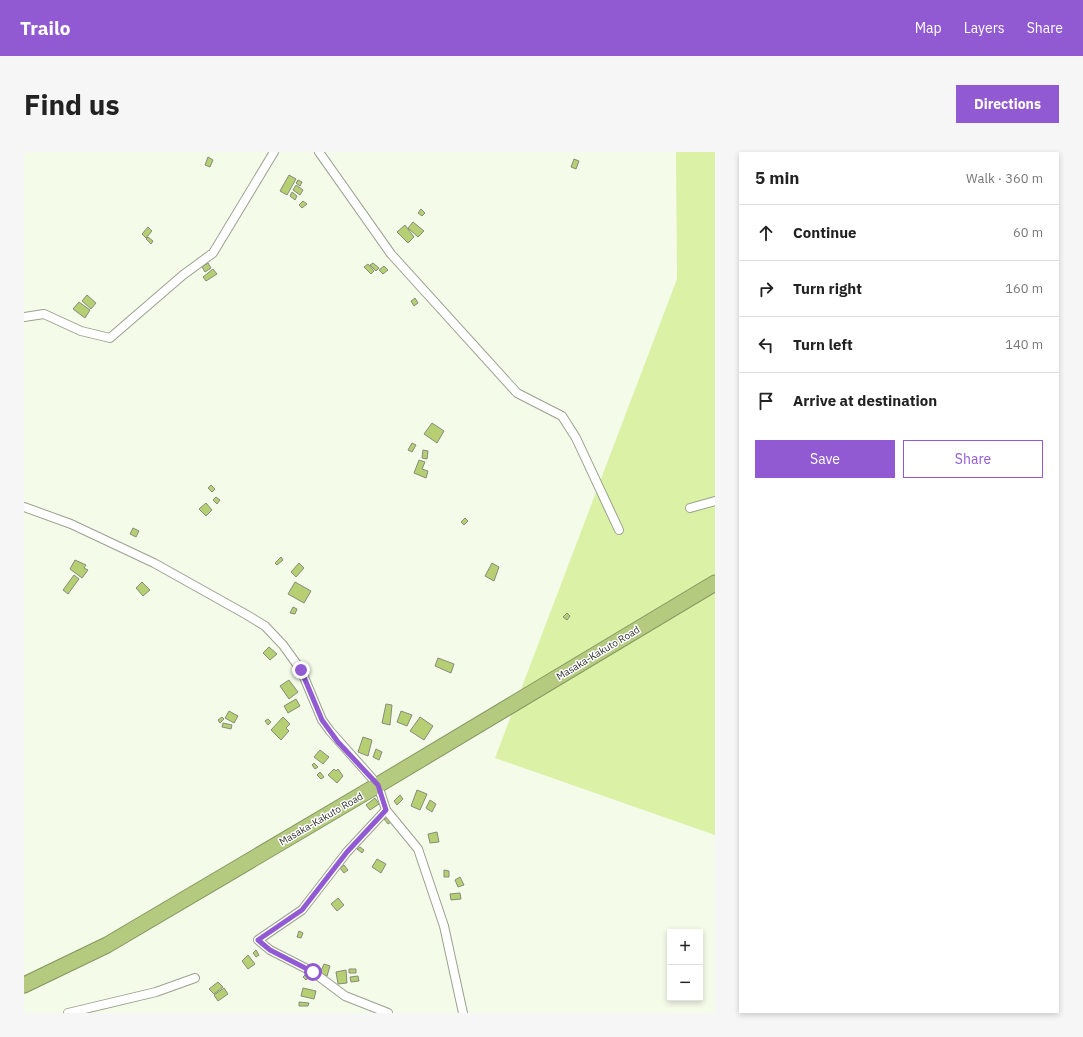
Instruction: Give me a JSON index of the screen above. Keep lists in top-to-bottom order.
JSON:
{
  "streets": {
    "highway": ["Masaka-Kakuto Road"]
  },
  "page": {
    "header": "Trailo",
    "nav": ["Map", "Layers", "Share"],
    "buttons": [
      "Directions",
      ["Save", "Share"]
    ],
    "title": "Find us",
    "heading": ["5 min", "Walk · 360 m"],
    "list": [
      ["Continue", "60 m"],
      ["Turn right", "160 m"],
      ["Turn left", "140 m"],
      "Arrive at destination"
    ],
    "map_buttons": ["+", "−"]
  }
}
